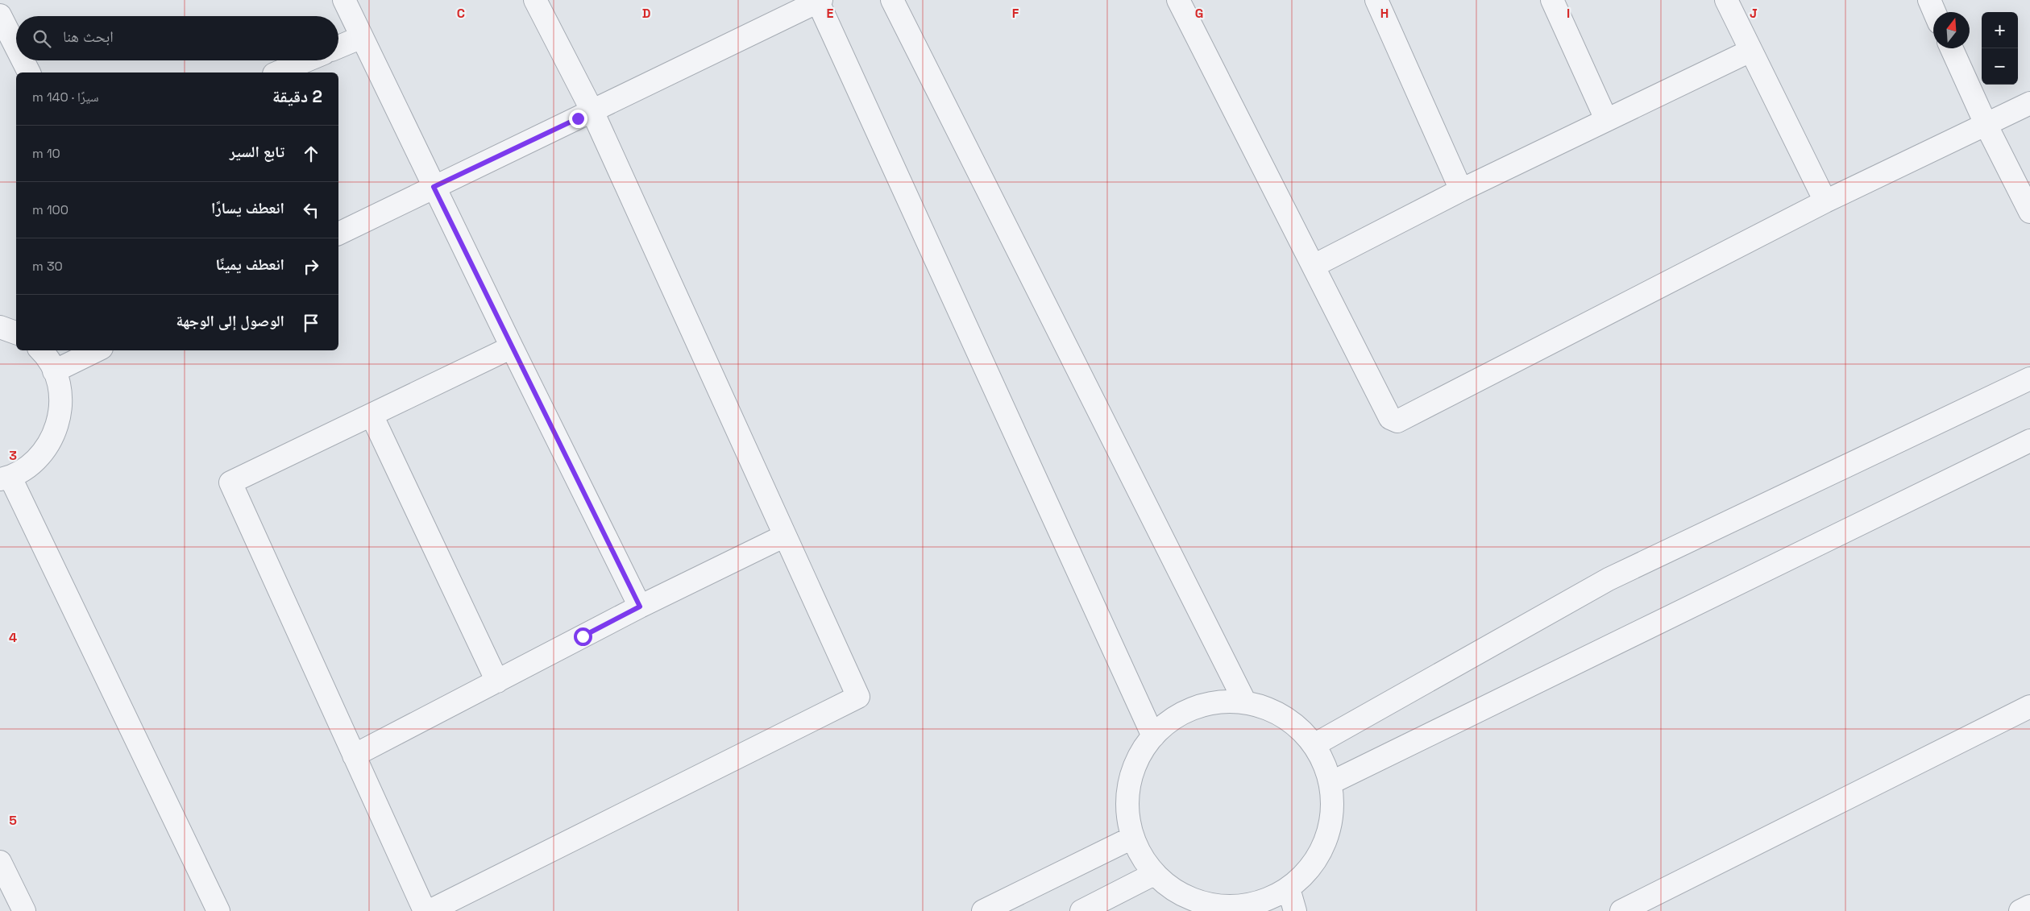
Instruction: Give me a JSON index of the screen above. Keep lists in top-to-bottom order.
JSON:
{
  "north": "top",
  "page": {
    "map_buttons": ["+", "−"],
    "search": "ابحث هنا",
    "heading": ["2 دقيقة", "سيرًا · 140 m"],
    "list": [
      ["تابع السير", "10 m"],
      ["انعطف يسارًا", "100 m"],
      ["انعطف يمينًا", "30 m"],
      "الوصول إلى الوجهة"
    ]
  },
  "grid": {
    "columns": [
      "C",
      "D",
      "E",
      "F",
      "G",
      "H",
      "I",
      "J"
    ],
    "rows": ["3", "4", "5"]
  }
}
